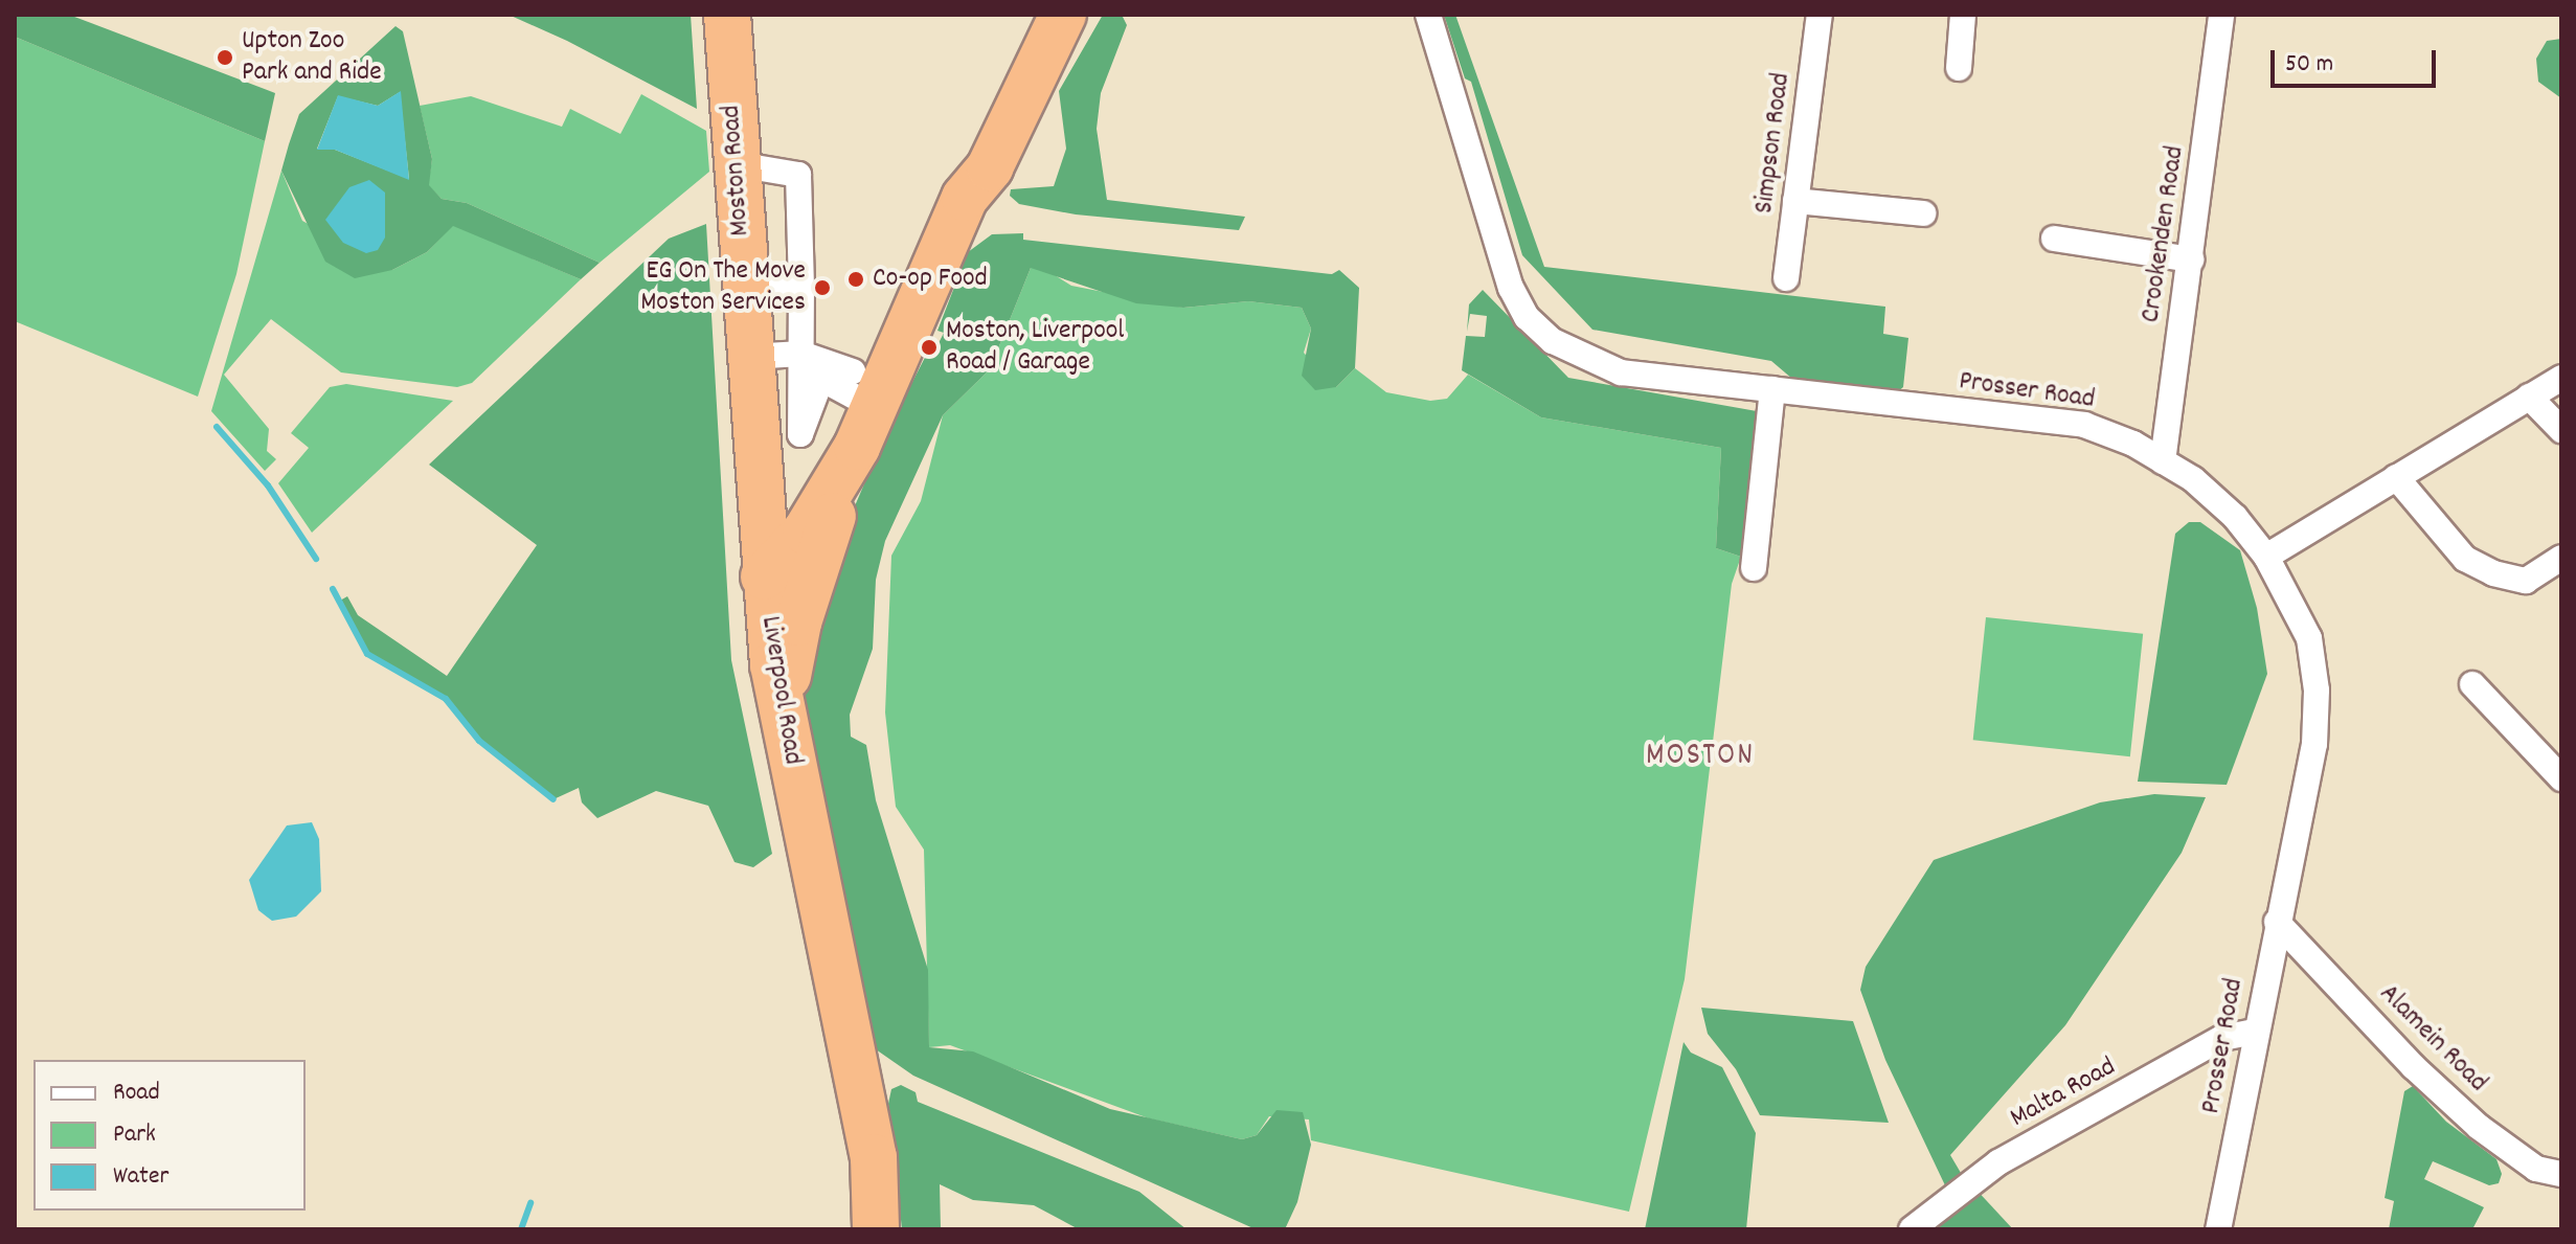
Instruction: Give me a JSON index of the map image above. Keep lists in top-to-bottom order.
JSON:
{
  "streets": {
    "highway": ["Moston Road", "Liverpool Road"],
    "street": [
      "Simpson Road",
      "Crookenden Road",
      "Prosser Road",
      "Alamein Road",
      "Malta Road"
    ]
  },
  "crossings": [
    ["Moston Road", "Liverpool Road"],
    ["Crookenden Road", "Prosser Road"],
    ["Prosser Road", "Alamein Road"],
    ["Prosser Road", "Malta Road"]
  ],
  "districts": ["MOSTON"],
  "places": [
    "Upton Zoo Park and Ride",
    "Co-op Food",
    "EG On The Move Moston Services",
    "Moston, Liverpool Road / Garage"
  ],
  "legend": ["Road", "Park", "Water"],
  "scale_bar": "50 m"
}
